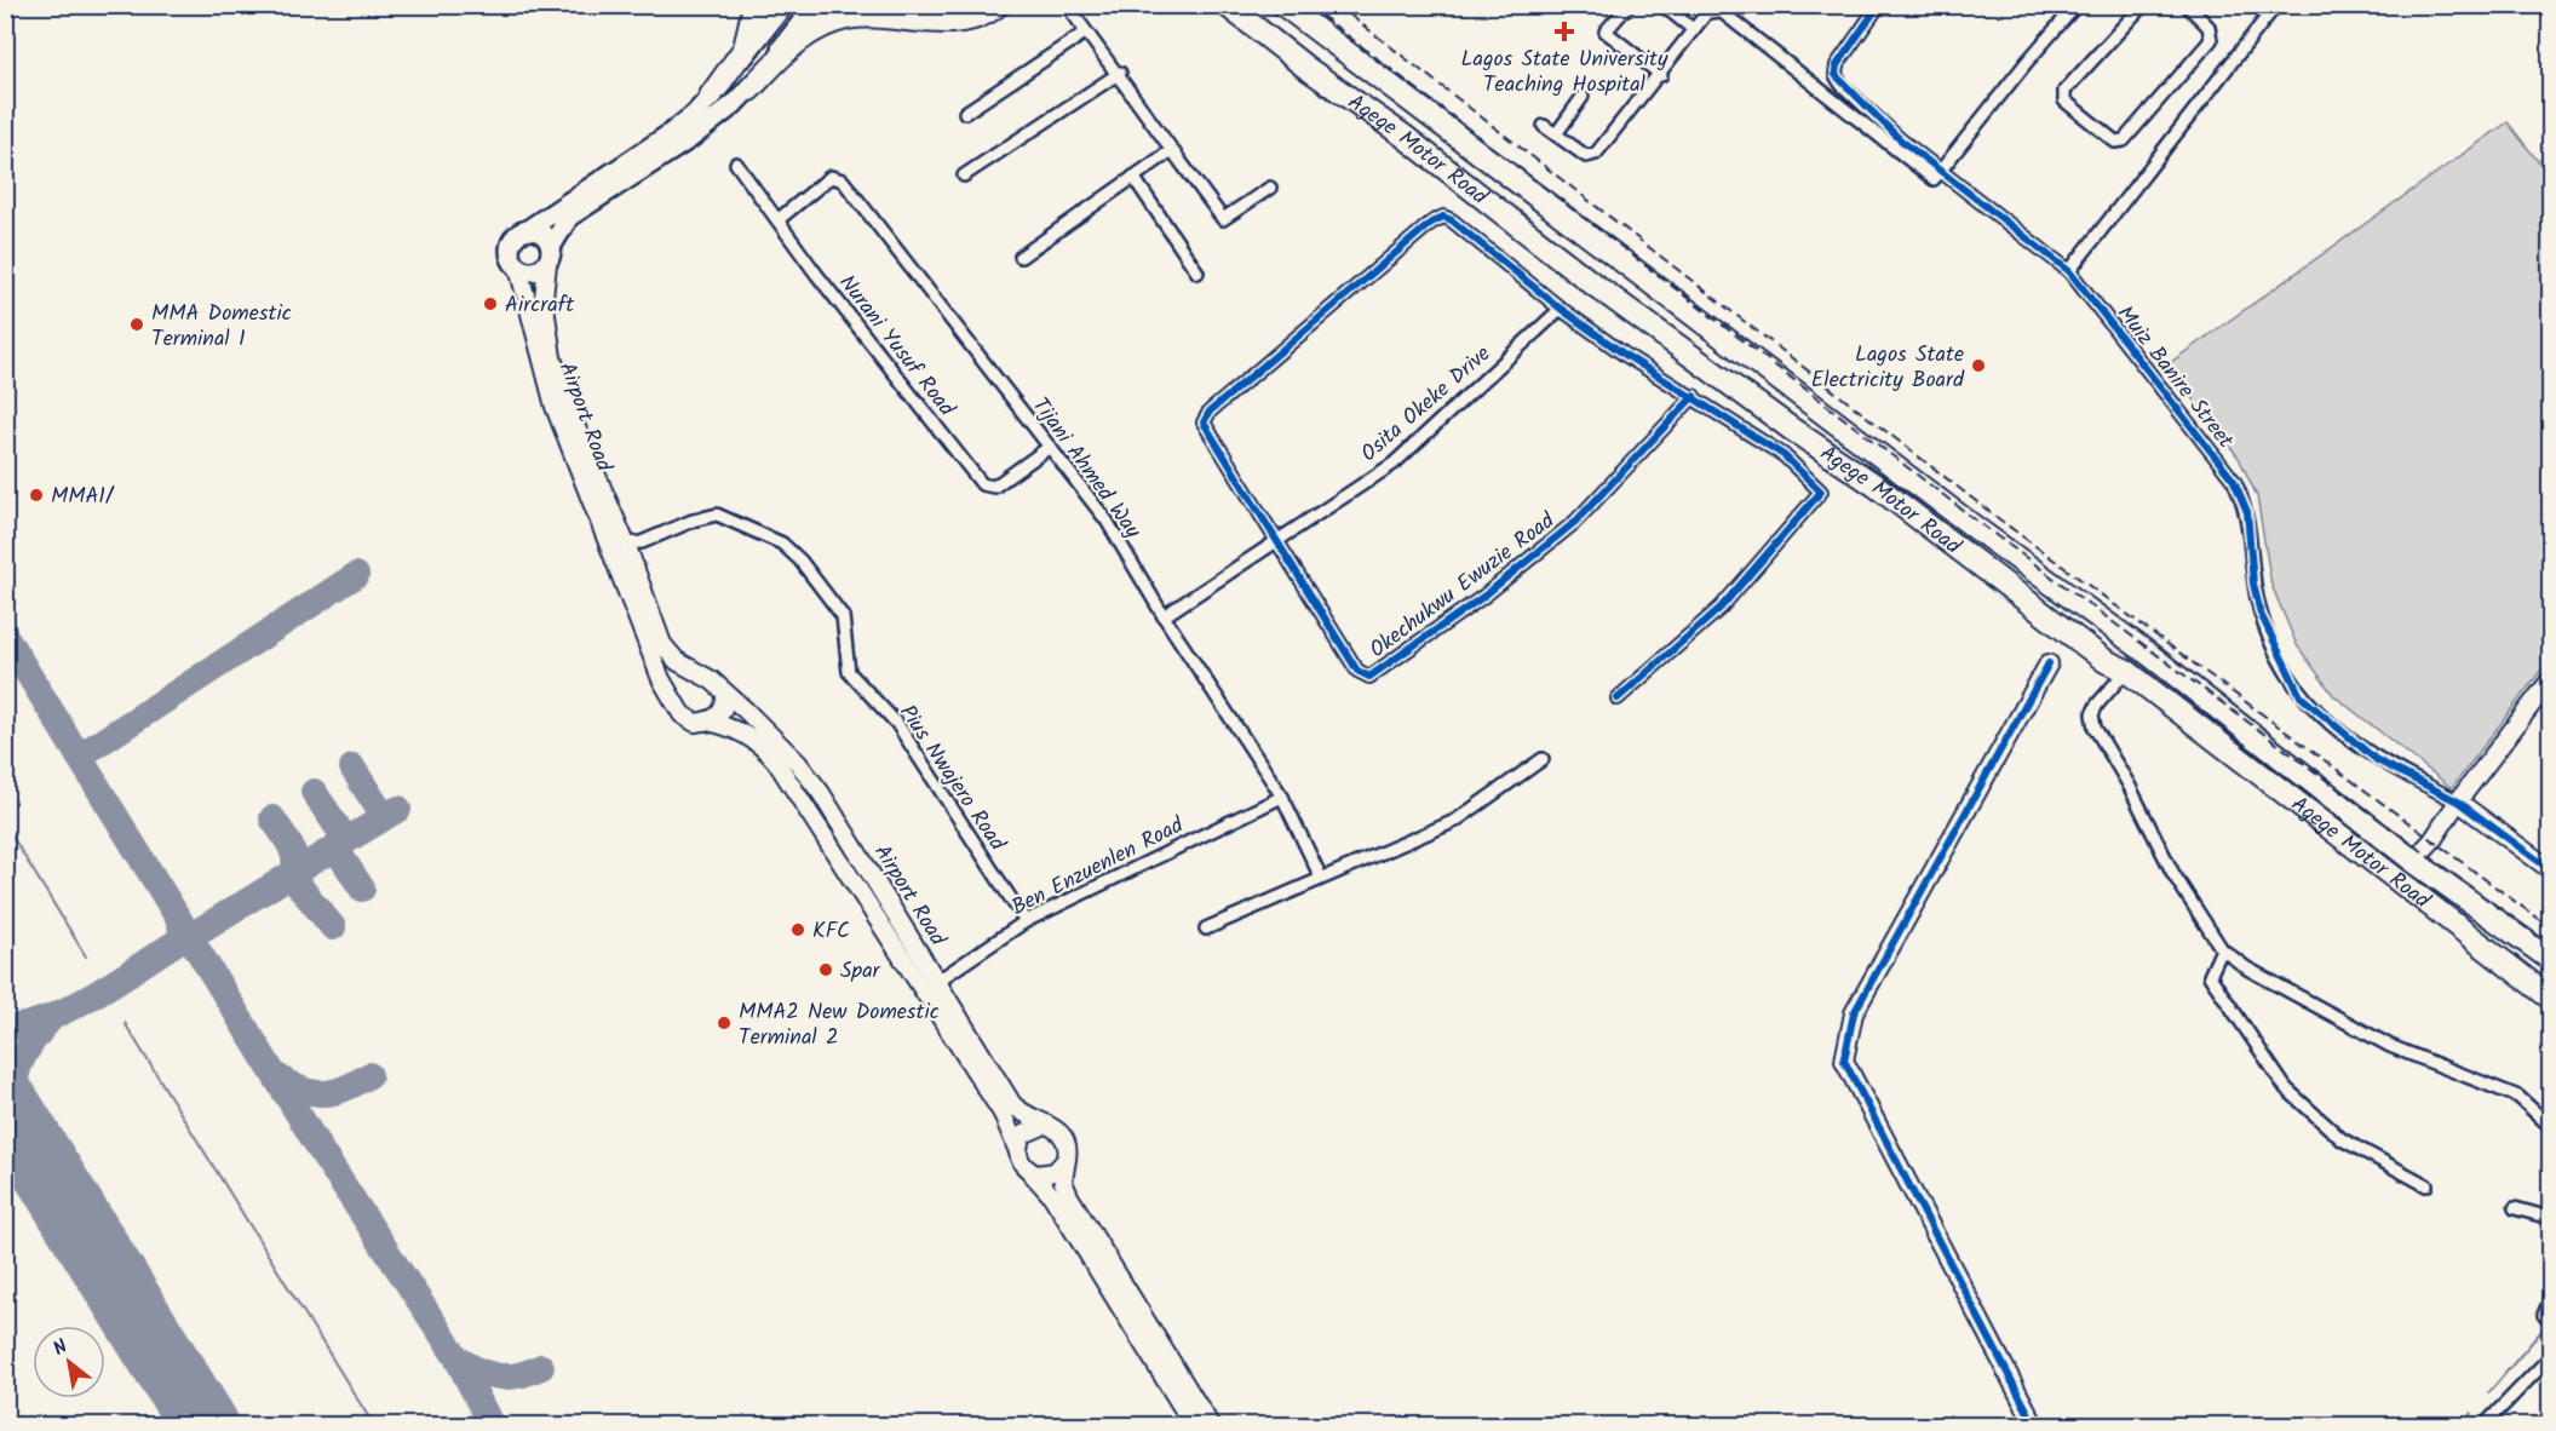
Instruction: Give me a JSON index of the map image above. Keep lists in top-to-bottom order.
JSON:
{
  "streets": {
    "highway": ["Agege Motor Road"],
    "main road": ["Airport Road"],
    "street": [
      "Nurani Yusuf Road",
      "Muiz Banire Street",
      "Osita Okeke Drive",
      "Tijani Ahmed Way",
      "Okechukwu Ewuzie Road",
      "Pius Nwajero Road",
      "Ben Enzuenlen Road"
    ]
  },
  "crossings": [
    ["Nurani Yusuf Road", "Tijani Ahmed Way"],
    ["Osita Okeke Drive", "Tijani Ahmed Way"],
    ["Osita Okeke Drive", "Okechukwu Ewuzie Road"],
    ["Airport Road", "Pius Nwajero Road"],
    ["Airport Road", "Ben Enzuenlen Road"],
    ["Tijani Ahmed Way", "Ben Enzuenlen Road"],
    ["Pius Nwajero Road", "Ben Enzuenlen Road"]
  ],
  "places": {
    "health": ["Lagos State University Teaching Hospital"],
    "other": [
      "Aircraft",
      "MMA Domestic Terminal 1",
      "Lagos State Electricity Board",
      "MMA1/",
      "KFC",
      "Spar",
      "MMA2 New Domestic Terminal 2"
    ]
  },
  "north": "top left"
}
